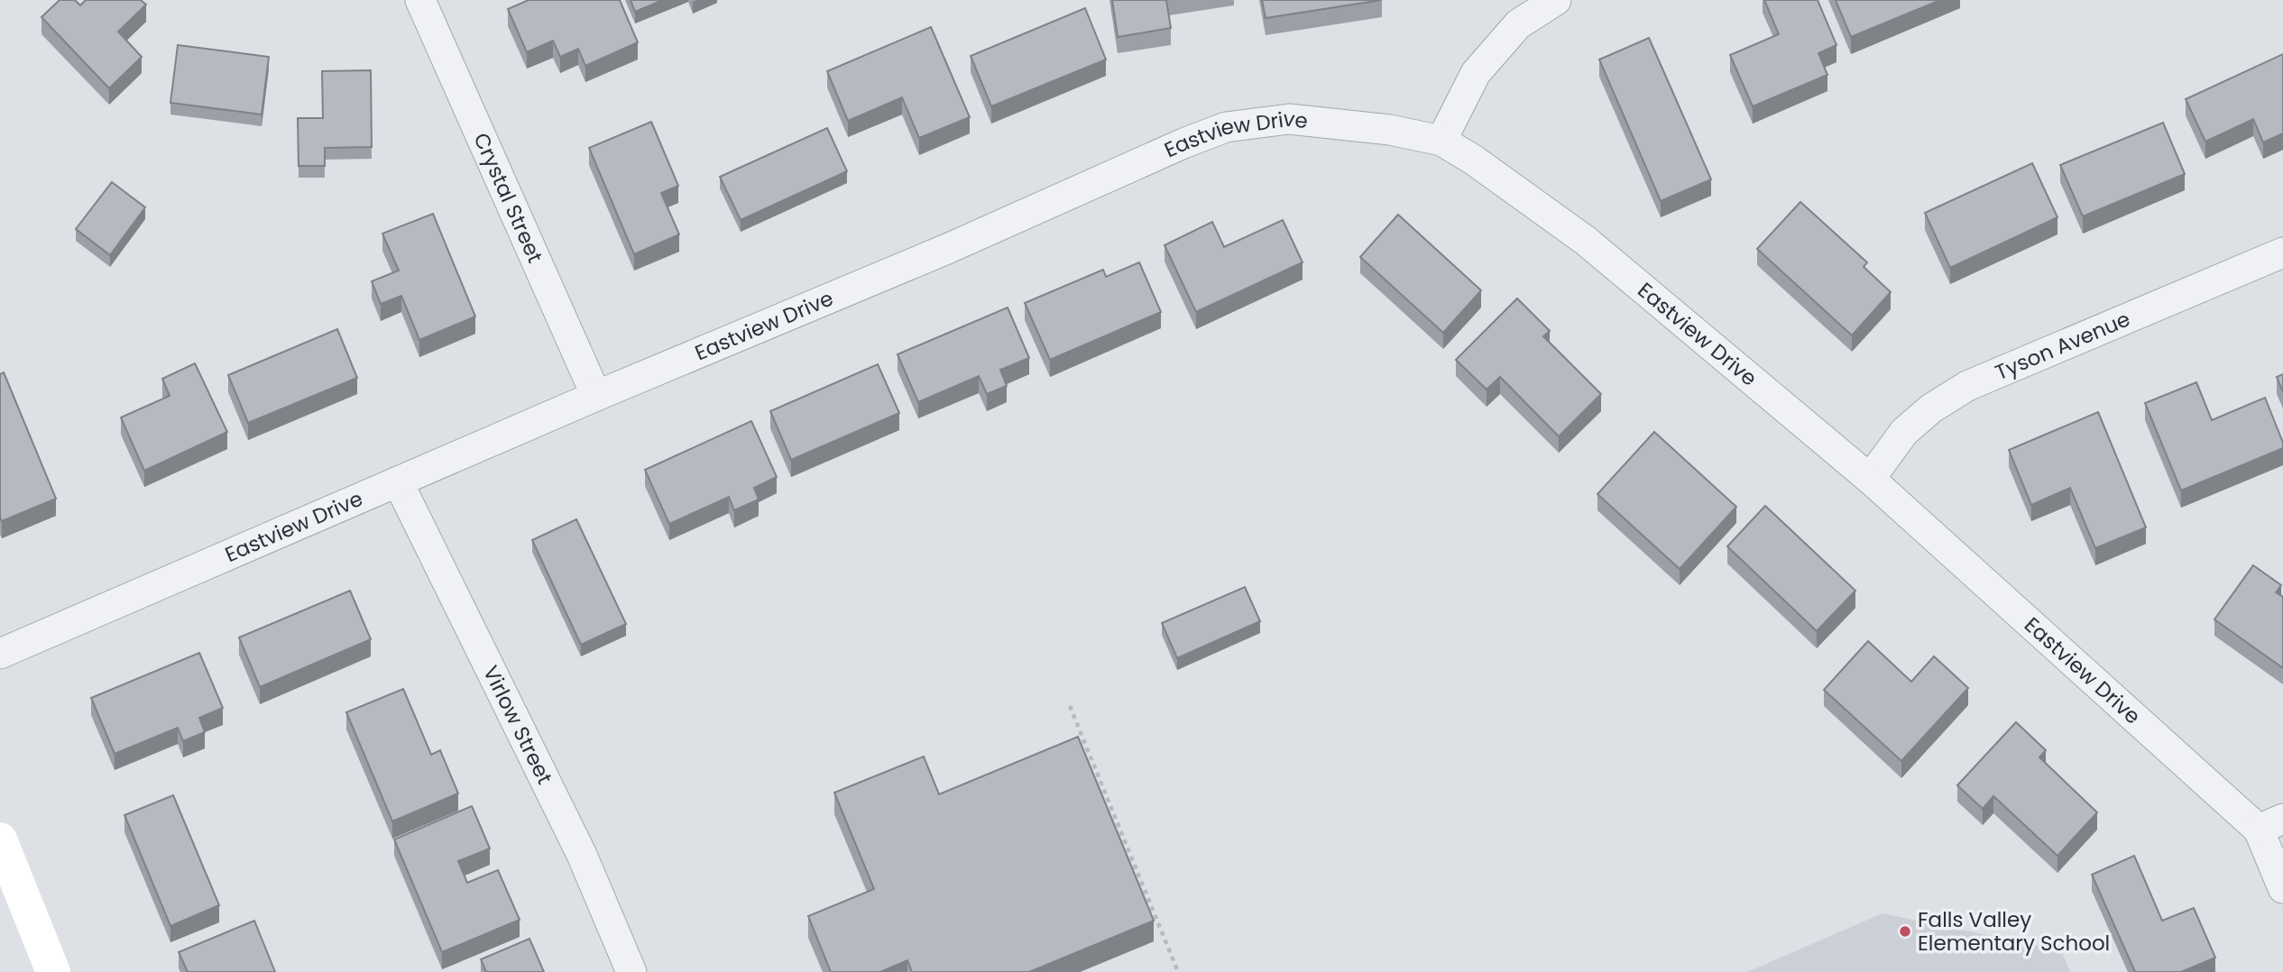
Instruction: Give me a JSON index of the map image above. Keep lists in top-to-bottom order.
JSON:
{
  "streets": {
    "street": [
      "Eastview Drive",
      "Crystal Street",
      "Tyson Avenue",
      "Virlow Street"
    ]
  },
  "crossings": [
    ["Eastview Drive", "Crystal Street"],
    ["Eastview Drive", "Tyson Avenue"],
    ["Eastview Drive", "Virlow Street"]
  ],
  "places": ["Falls Valley Elementary School"]
}
